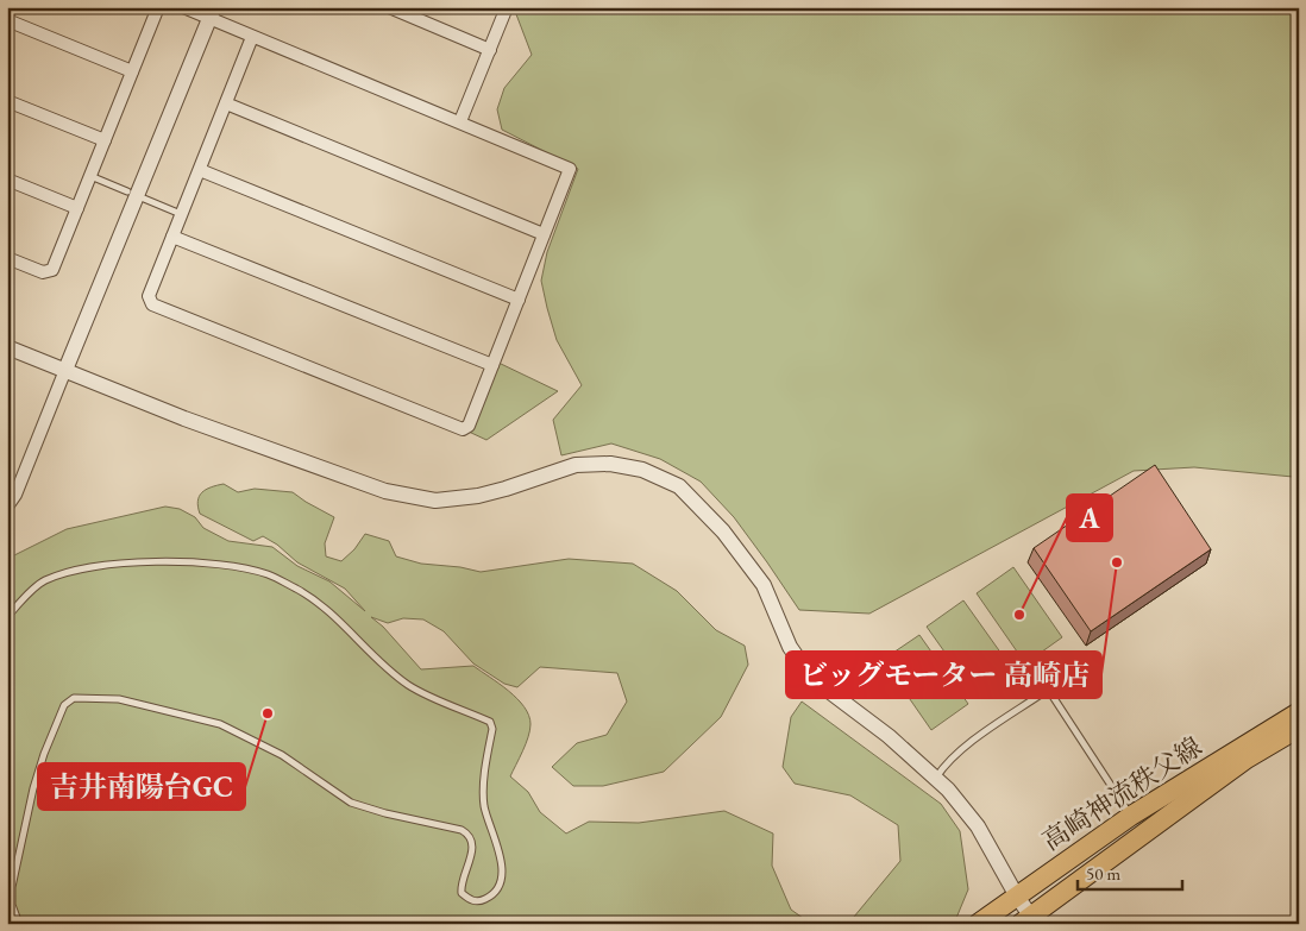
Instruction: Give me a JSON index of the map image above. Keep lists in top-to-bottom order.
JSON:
{
  "streets": {
    "main road": ["高崎神流秩父線"]
  },
  "places": ["ビッグモーター 高崎店", "A", "吉井南陽台GC"],
  "scale_bar": "50 m"
}
